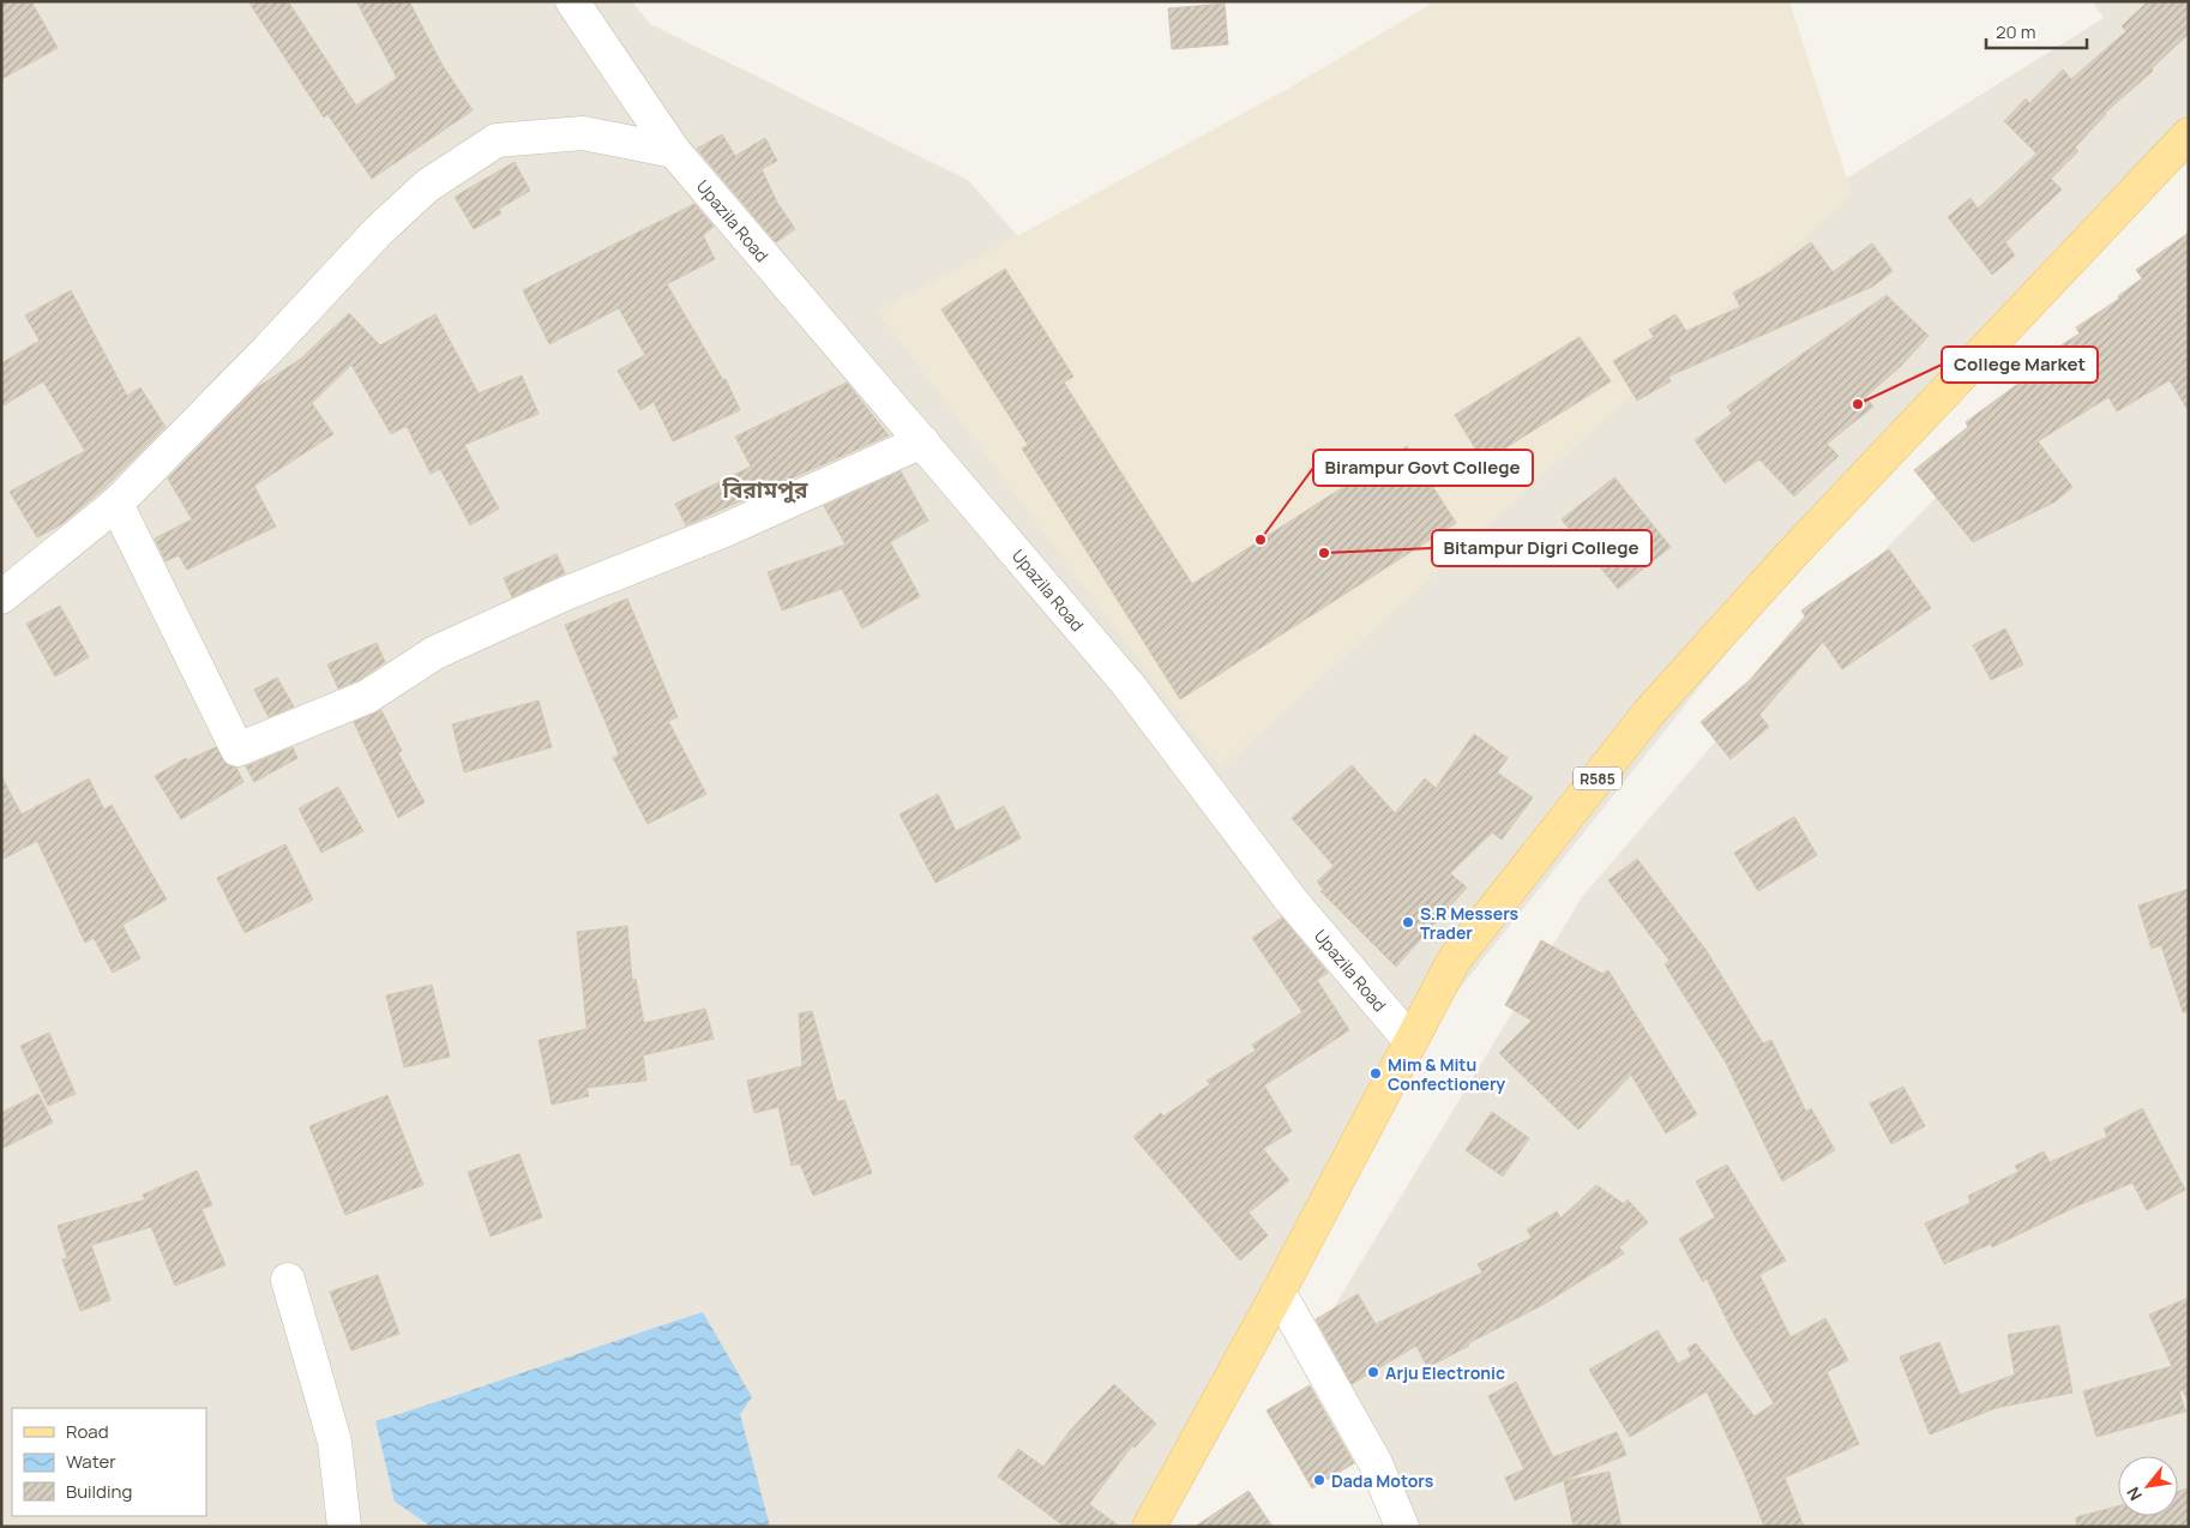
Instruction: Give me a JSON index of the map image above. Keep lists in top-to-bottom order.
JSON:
{
  "streets": {
    "main road": ["R585"],
    "street": ["Upazila Road"]
  },
  "crossings": [
    ["Upazila Road", "R585"]
  ],
  "districts": ["বিরামপুর"],
  "places": [
    "College Market",
    "Birampur Govt College",
    "Bitampur Digri College",
    "S.R Messers Trader",
    "Mim & Mitu Confectionery",
    "Arju Electronic",
    "Dada Motors"
  ],
  "legend": ["Road", "Water", "Building"],
  "scale_bar": "20 m",
  "north": "bottom left"
}
